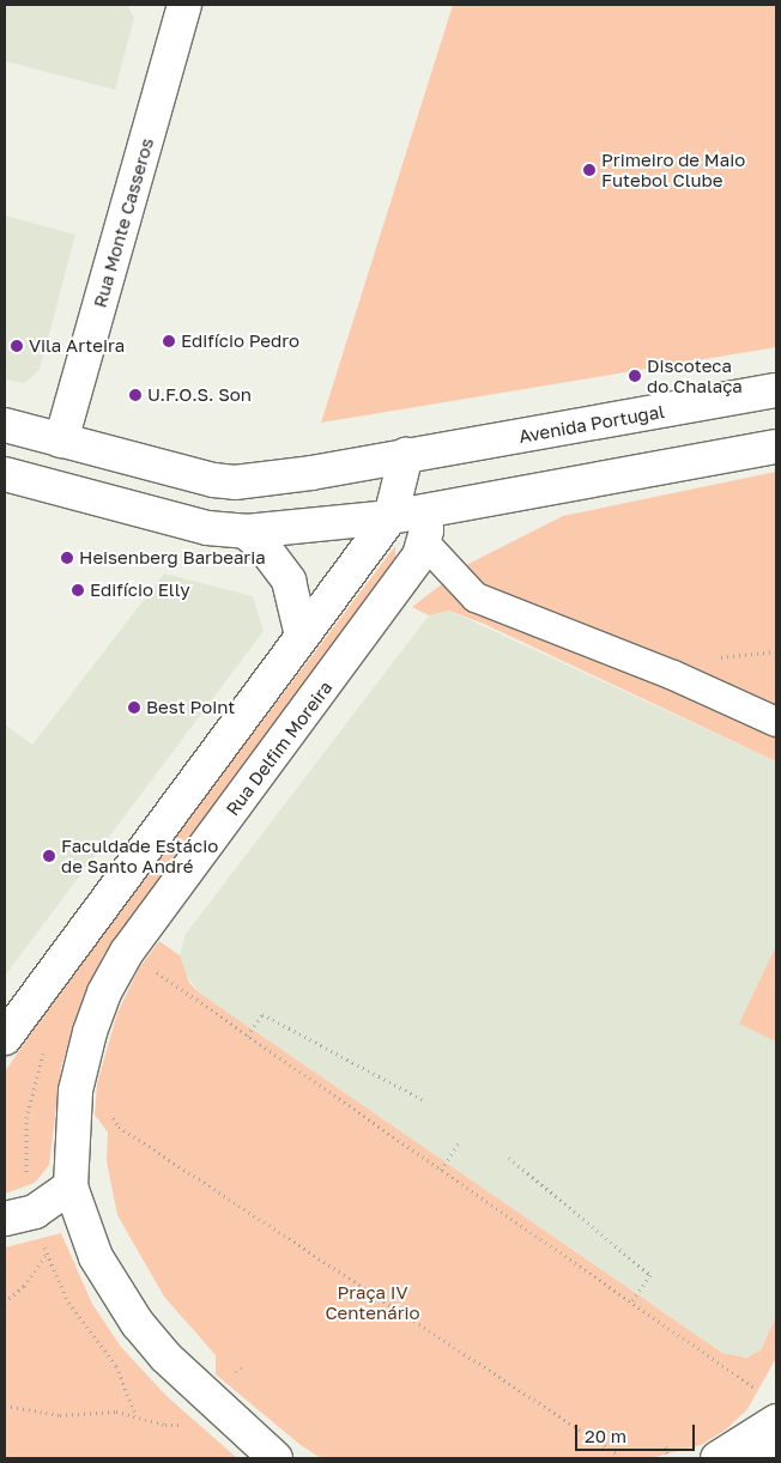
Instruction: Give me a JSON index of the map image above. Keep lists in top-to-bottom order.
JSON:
{
  "streets": {
    "main road": ["Rua Monte Casseros", "Avenida Portugal", "Rua Delfim Moreira"]
  },
  "crossings": [
    ["Rua Monte Casseros", "Avenida Portugal"]
  ],
  "parks": ["Praça IV Centenário"],
  "places": [
    "Primeiro de Maio Futebol Clube",
    "Edifício Pedro",
    "Vila Arteira",
    "Discoteca do Chalaça",
    "U.F.O.S. Son",
    "Heisenberg Barbearia",
    "Edifício Elly",
    "Best Point",
    "Faculdade Estácio de Santo André"
  ],
  "scale_bar": "20 m"
}
